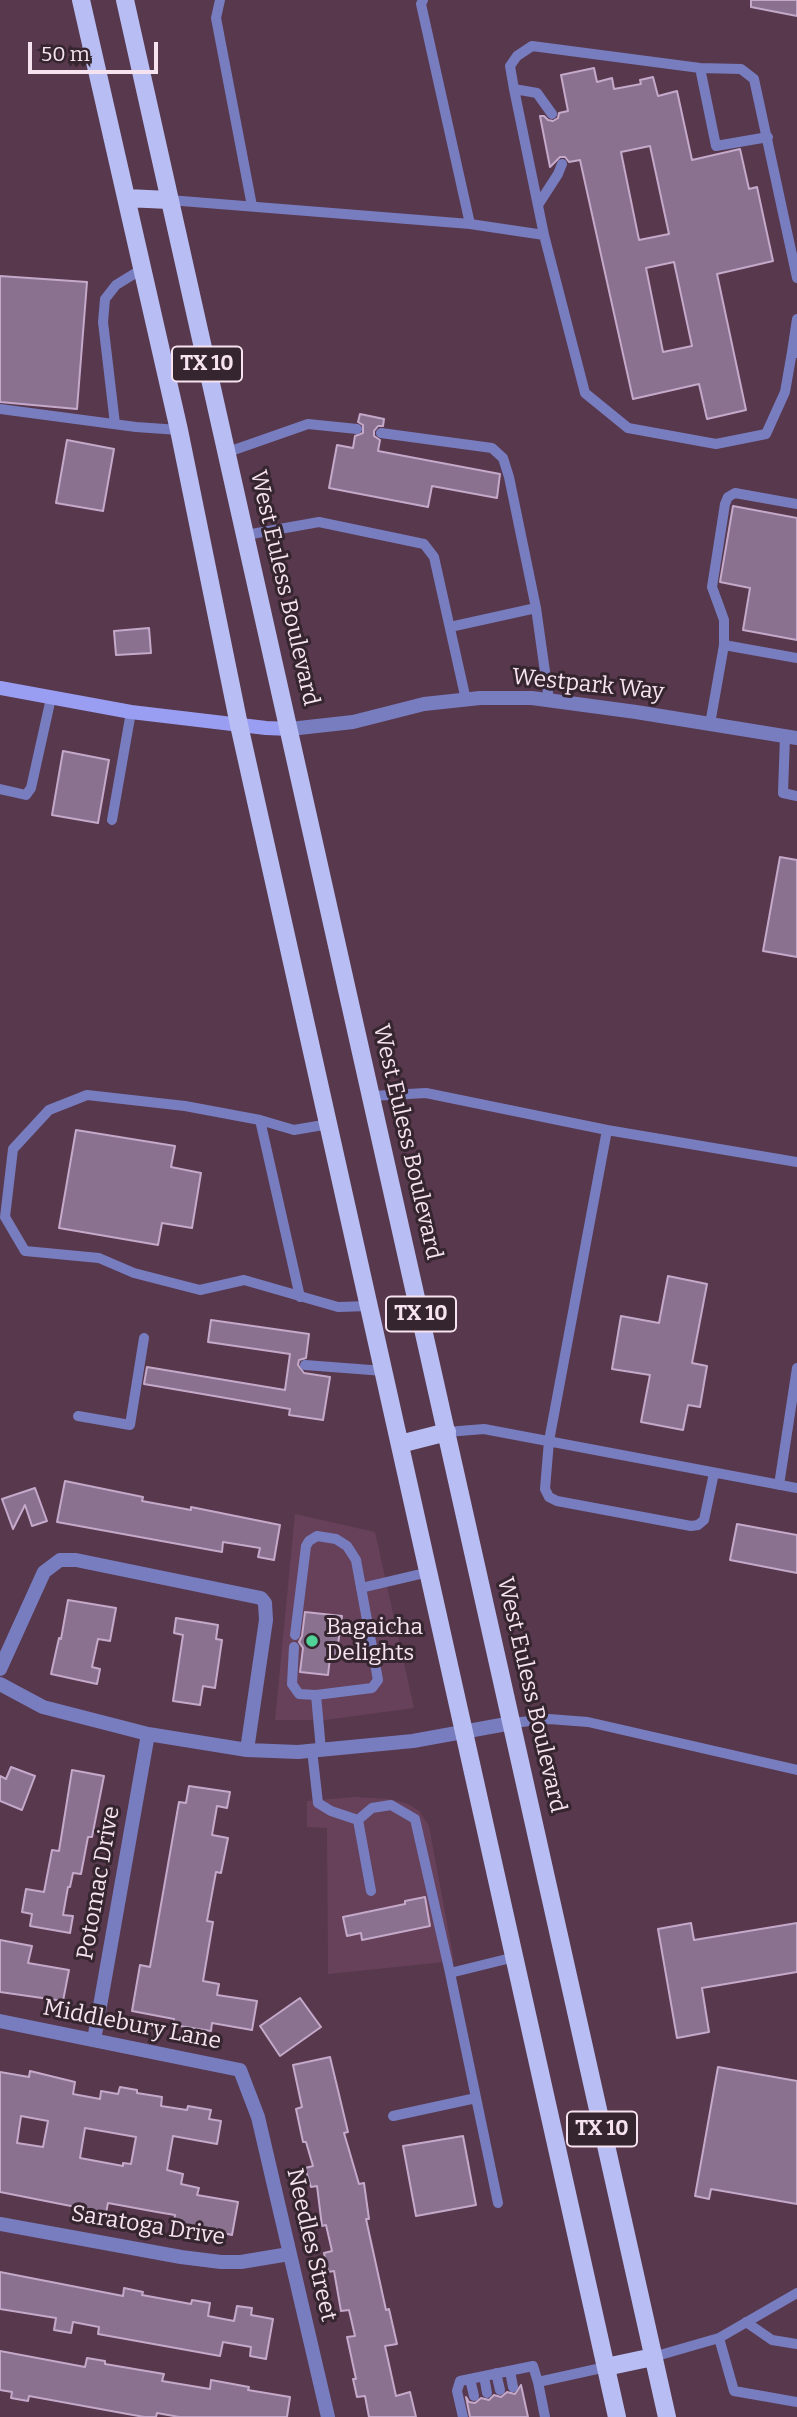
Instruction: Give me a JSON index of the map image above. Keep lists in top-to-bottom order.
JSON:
{
  "streets": {
    "main road": ["TX 10", "West Euless Boulevard", "Westpark Way"],
    "street": [
      "Potomac Drive",
      "Middlebury Lane",
      "Saratoga Drive",
      "Needles Street"
    ]
  },
  "crossings": [
    ["TX 10", "Westpark Way"],
    ["West Euless Boulevard", "Westpark Way"],
    ["Potomac Drive", "Middlebury Lane"],
    ["Middlebury Lane", "Needles Street"],
    ["Saratoga Drive", "Needles Street"]
  ],
  "places": ["Bagaicha Delights"],
  "scale_bar": "50 m"
}
